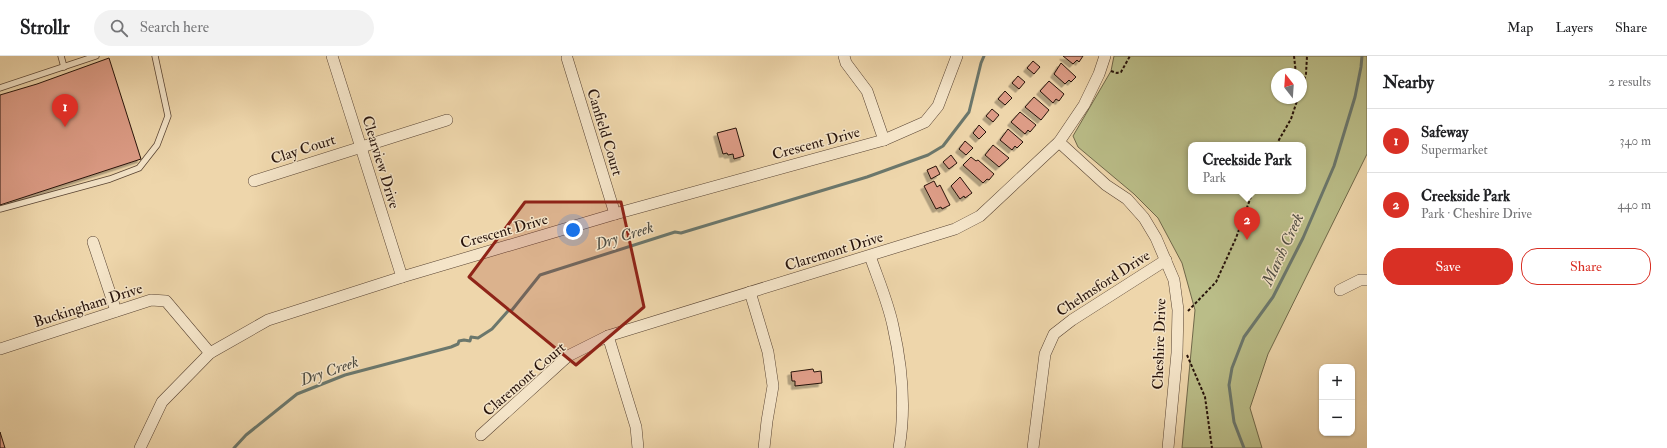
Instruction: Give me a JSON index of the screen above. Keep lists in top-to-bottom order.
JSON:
{
  "streets": {
    "street": [
      "Canfield Court",
      "Crescent Drive",
      "Clay Court",
      "Clearview Drive",
      "Claremont Drive",
      "Chelmsford Drive",
      "Buckingham Drive",
      "Cheshire Drive",
      "Claremont Court"
    ]
  },
  "crossings": [
    ["Canfield Court", "Crescent Drive"],
    ["Crescent Drive", "Clearview Drive"],
    ["Crescent Drive", "Buckingham Drive"],
    ["Clay Court", "Clearview Drive"],
    ["Claremont Drive", "Cheshire Drive"],
    ["Claremont Drive", "Claremont Court"],
    ["Chelmsford Drive", "Cheshire Drive"]
  ],
  "water": ["Dry Creek", "Marsh Creek"],
  "north": "top",
  "page": {
    "header": "Strollr",
    "search": "Search here",
    "nav": ["Map", "Layers", "Share"],
    "heading": ["Nearby", "2 results"],
    "pins": ["1", "2"],
    "list": [
      {
        "mark": "1",
        "name": "Safeway",
        "note": "Supermarket",
        "value": "340 m"
      },
      {
        "mark": "2",
        "name": "Creekside Park",
        "note": "Park · Cheshire Drive",
        "value": "440 m"
      }
    ],
    "popup": ["Creekside Park", "Park"],
    "buttons": ["Save", "Share"],
    "map_buttons": ["+", "−"]
  }
}
